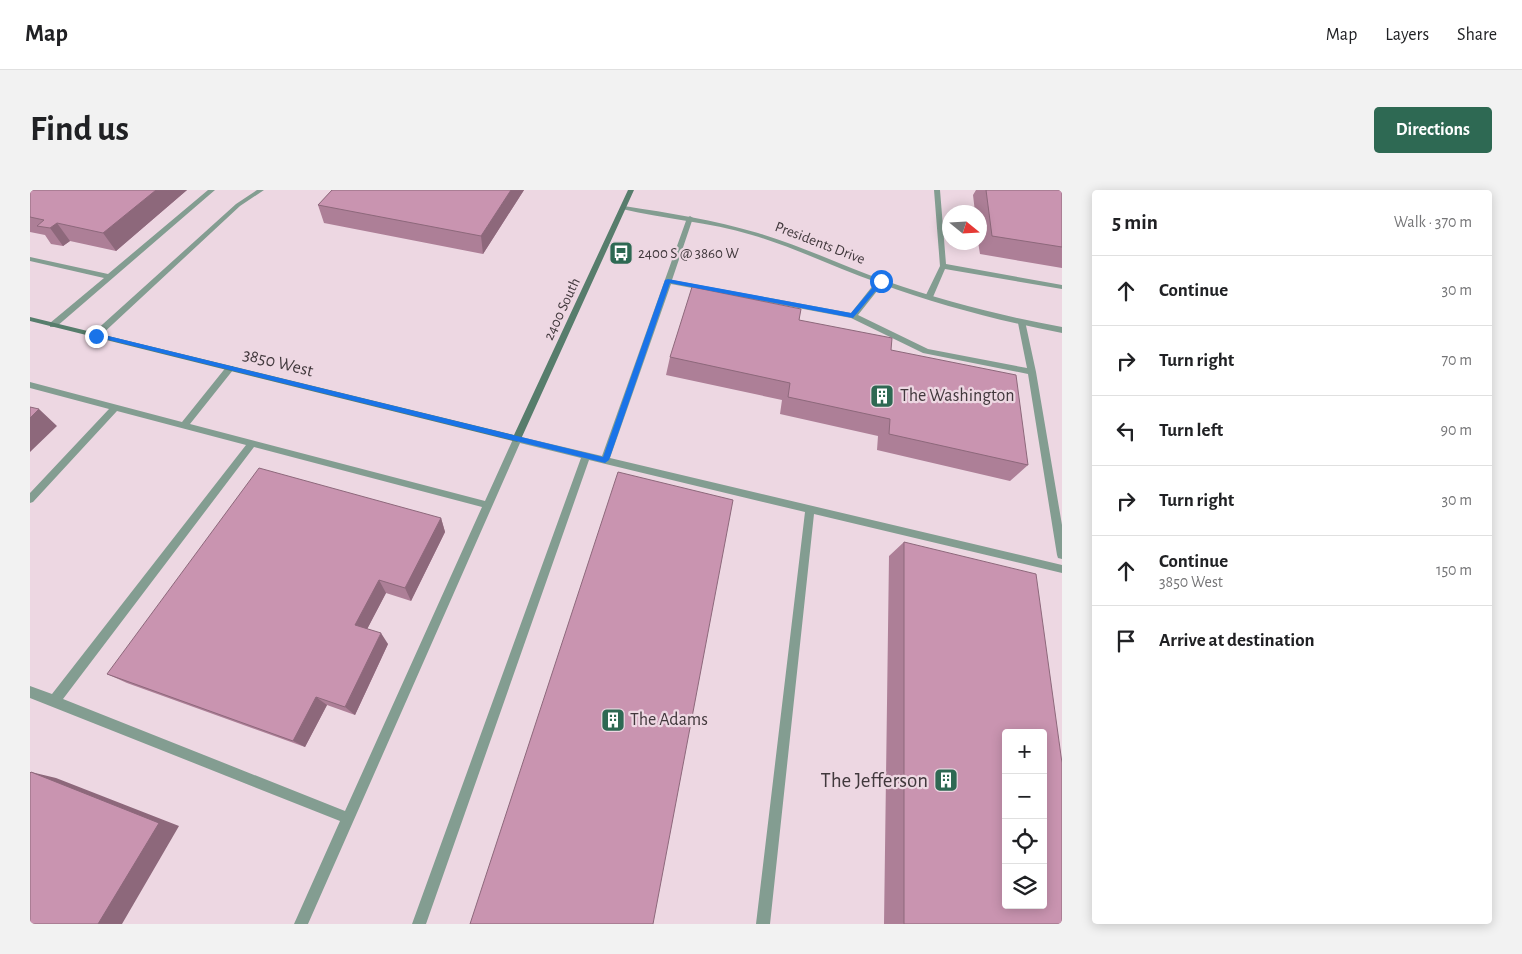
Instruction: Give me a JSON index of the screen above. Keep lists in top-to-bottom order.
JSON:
{
  "streets": {
    "street": ["Presidents Drive", "2400 South", "3850 West"]
  },
  "crossings": [
    ["Presidents Drive", "2400 South"],
    ["2400 South", "3850 West"]
  ],
  "places": {
    "bus stop": ["2400 S @ 3860 W"],
    "building": ["The Washington", "The Adams", "The Jefferson"]
  },
  "north": "right",
  "page": {
    "header": "Map",
    "nav": ["Map", "Layers", "Share"],
    "buttons": "Directions",
    "title": "Find us",
    "heading": ["5 min", "Walk · 370 m"],
    "list": [
      ["Continue", "30 m"],
      ["Turn right", "70 m"],
      ["Turn left", "90 m"],
      ["Turn right", "30 m"],
      ["Continue", "3850 West", "150 m"],
      "Arrive at destination"
    ],
    "map_buttons": ["+", "−"]
  }
}
